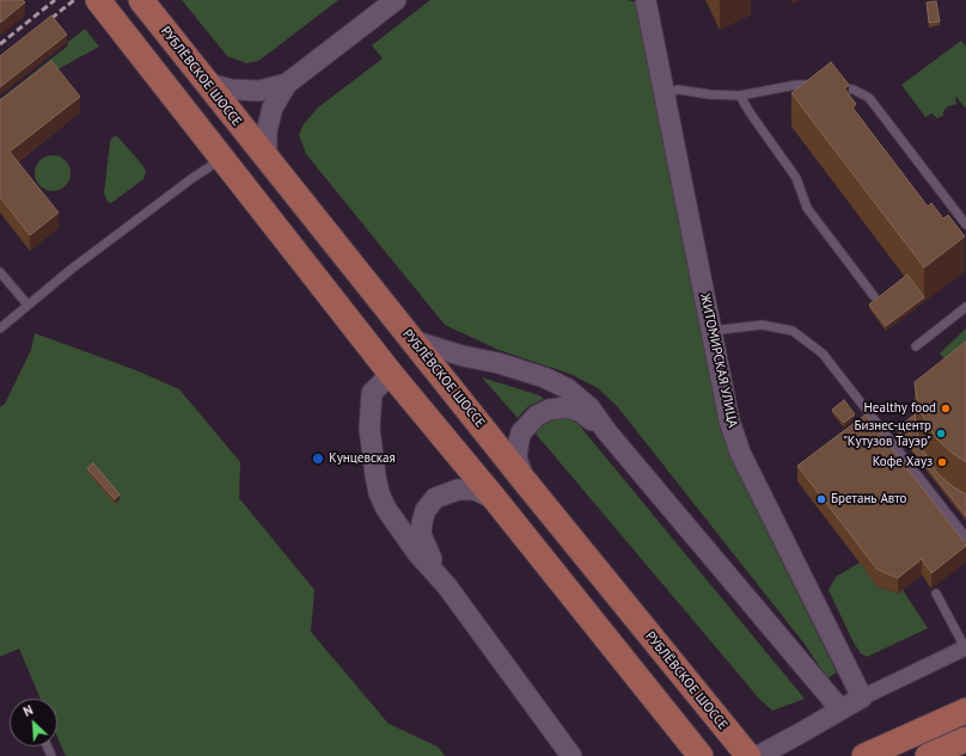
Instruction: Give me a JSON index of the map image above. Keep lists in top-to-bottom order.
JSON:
{
  "streets": {
    "main road": ["РУБЛЁВСКОЕ ШОССЕ"],
    "street": ["ЖИТОМИРСКАЯ УЛИЦА"]
  },
  "places": [
    "Healthy food",
    "Бизнес-центр \"Кутузов Тауэр\"",
    "Кунцевская",
    "Кофе Хауз",
    "Бретань Авто"
  ],
  "north": "top left"
}
